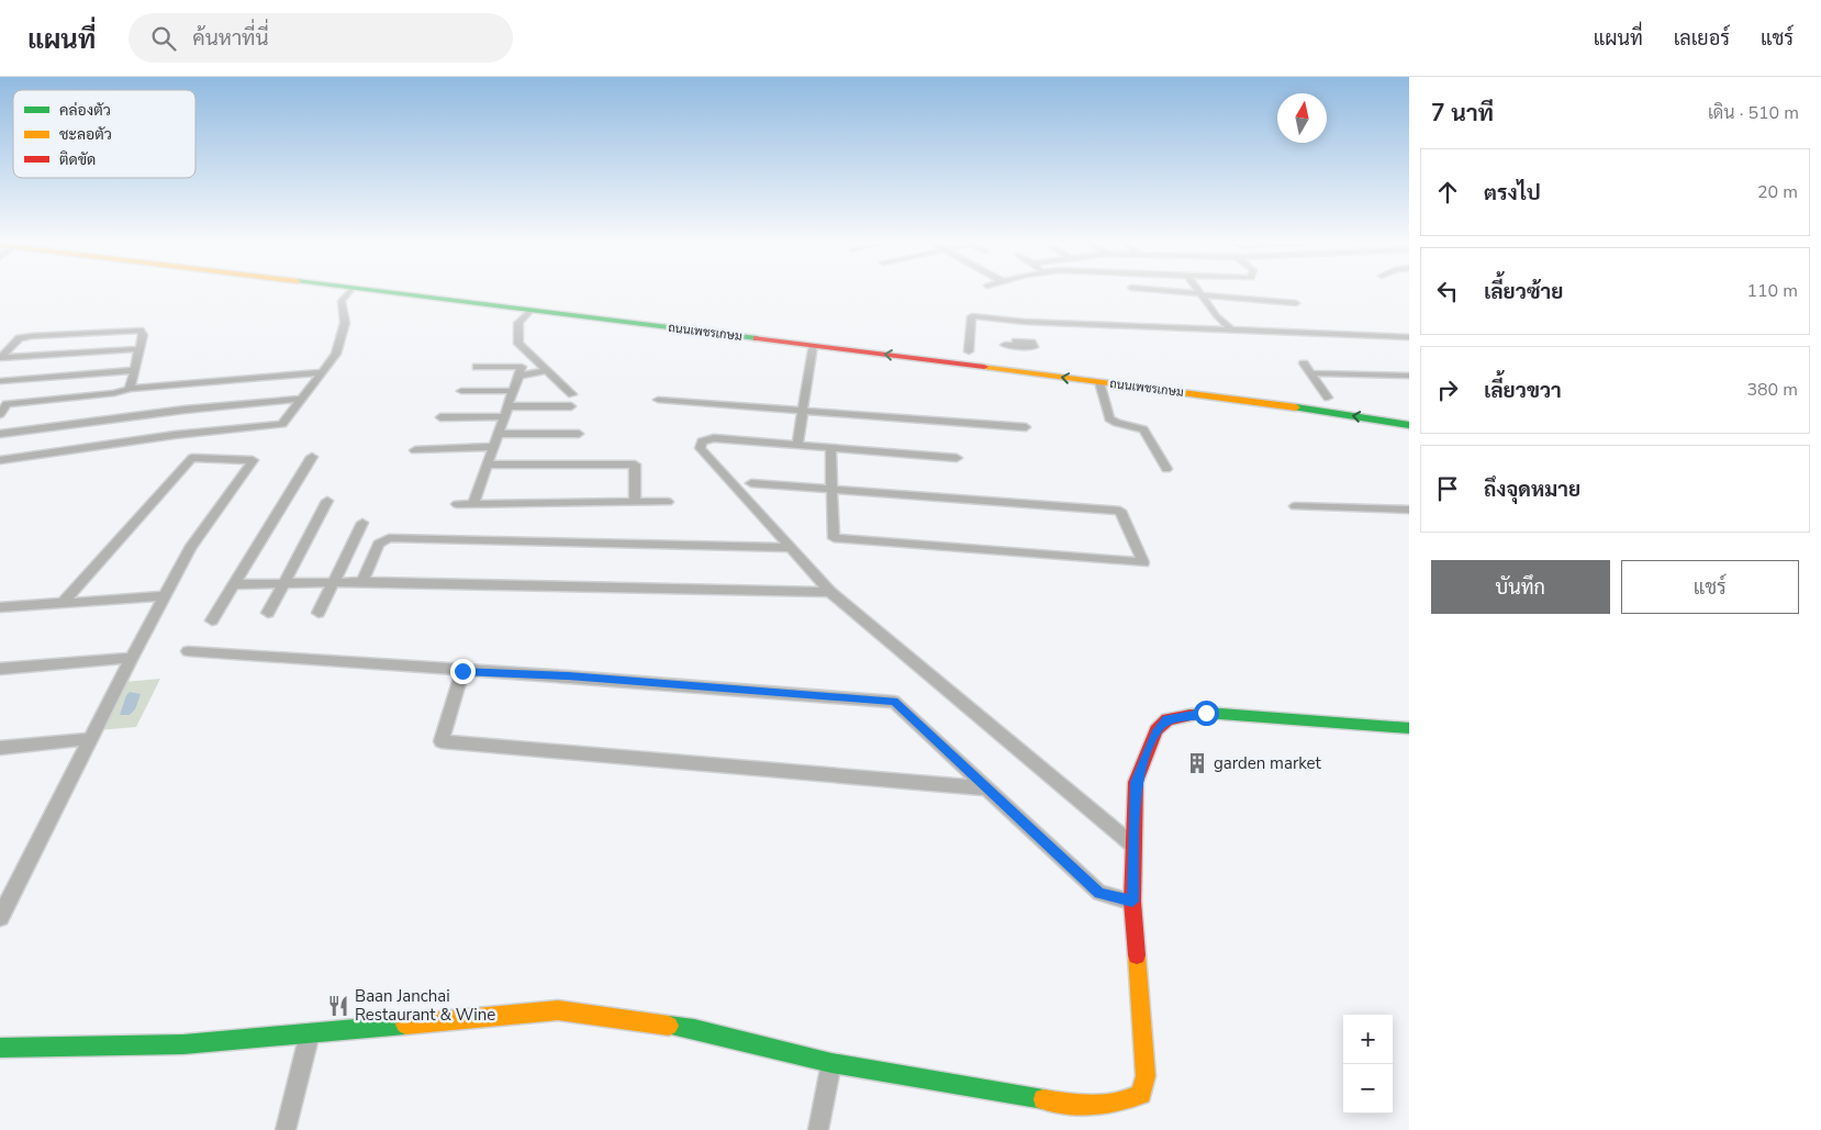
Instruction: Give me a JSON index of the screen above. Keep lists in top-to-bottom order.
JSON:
{
  "streets": {
    "main road": ["ถนนเพชรเกษม"]
  },
  "places": {
    "building": ["garden market"],
    "restaurant": ["Baan Janchai Restaurant & Wine"]
  },
  "legend": ["คล่องตัว", "ชะลอตัว", "ติดขัด"],
  "north": "top",
  "page": {
    "header": "แผนที่",
    "search": "ค้นหาที่นี่",
    "nav": ["แผนที่", "เลเยอร์", "แชร์"],
    "heading": ["7 นาที", "เดิน · 510 m"],
    "list": [
      ["ตรงไป", "20 m"],
      ["เลี้ยวซ้าย", "110 m"],
      ["เลี้ยวขวา", "380 m"],
      "ถึงจุดหมาย"
    ],
    "buttons": ["บันทึก", "แชร์"],
    "map_buttons": ["+", "−"]
  }
}
